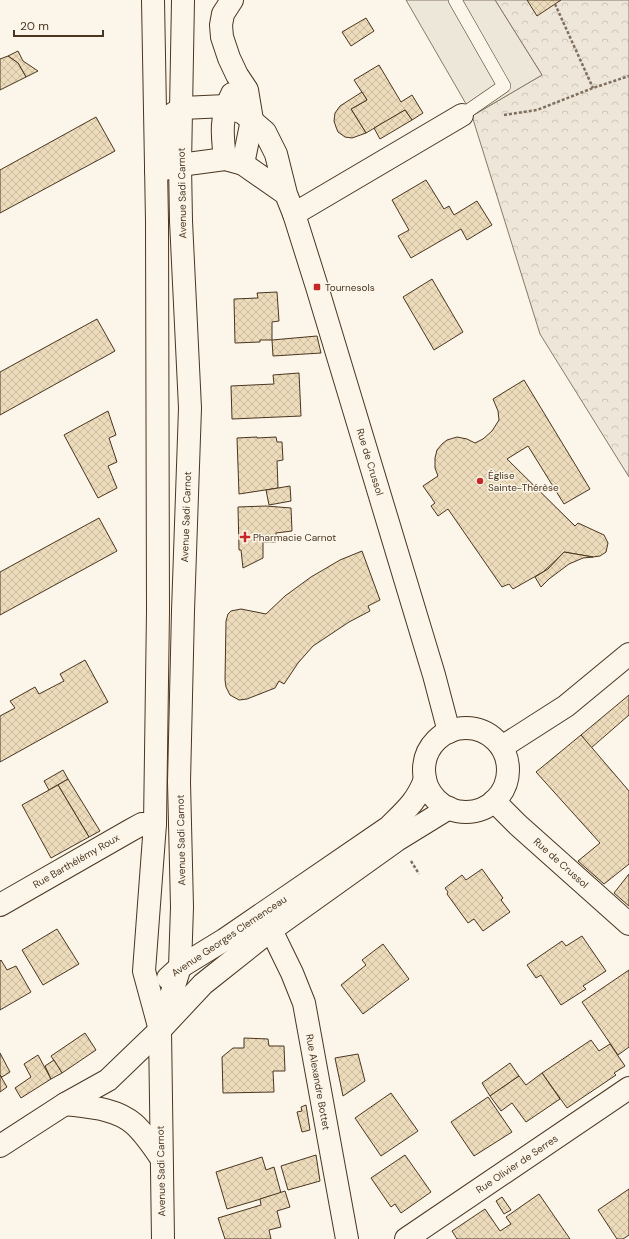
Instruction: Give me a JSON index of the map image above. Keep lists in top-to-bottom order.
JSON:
{
  "streets": {
    "street": [
      "Avenue Sadi Carnot",
      "Rue de Crussol",
      "Rue Barthélémy Roux",
      "Avenue Georges Clemenceau",
      "Rue Alexandre Bottet",
      "Rue Olivier de Serres"
    ]
  },
  "crossings": [
    ["Avenue Sadi Carnot", "Rue de Crussol"],
    ["Avenue Sadi Carnot", "Rue Barthélémy Roux"],
    ["Avenue Sadi Carnot", "Avenue Georges Clemenceau"],
    ["Rue de Crussol", "Avenue Georges Clemenceau"],
    ["Avenue Georges Clemenceau", "Rue Alexandre Bottet"]
  ],
  "places": {
    "transit": ["Tournesols"],
    "other": ["Église Sainte-Thérèse"],
    "health": ["Pharmacie Carnot"]
  },
  "scale_bar": "20 m"
}
